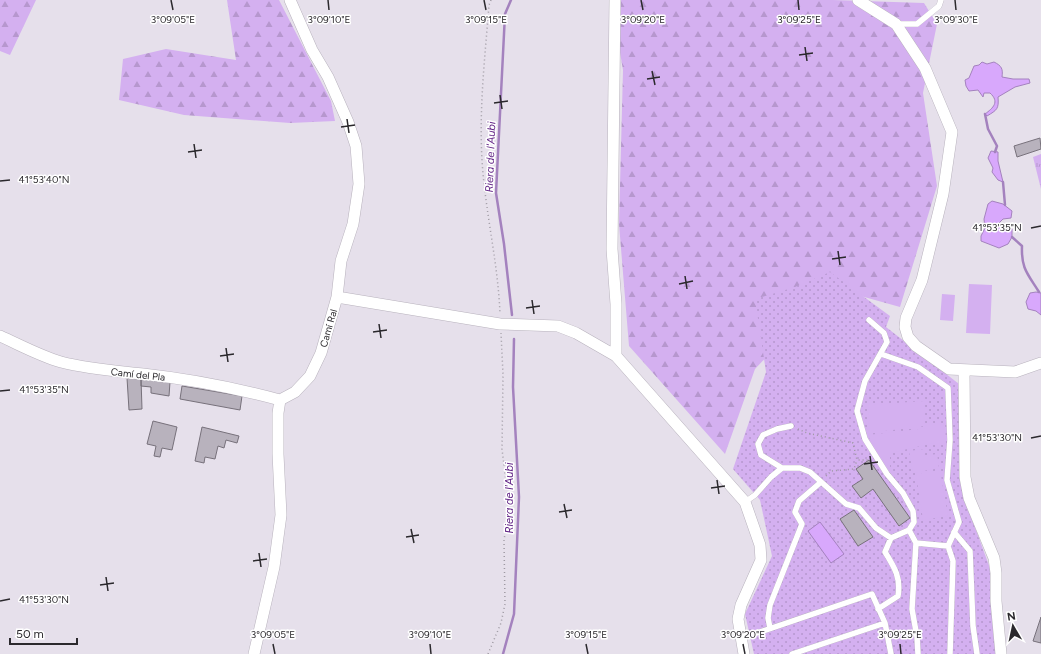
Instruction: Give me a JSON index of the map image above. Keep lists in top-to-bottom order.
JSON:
{
  "streets": {
    "street": ["Camí Ral", "Camí del Pla"]
  },
  "crossings": [
    ["Camí Ral", "Camí del Pla"]
  ],
  "water": ["Riera de l'Aubi"],
  "scale_bar": "50 m",
  "north": "top",
  "coordinates": [
    "3°09'05\"E",
    "3°09'10\"E",
    "3°09'15\"E",
    "3°09'20\"E",
    "3°09'25\"E",
    "3°09'30\"E",
    "41°53'40\"N",
    "41°53'35\"N",
    "41°53'30\"N"
  ]
}
